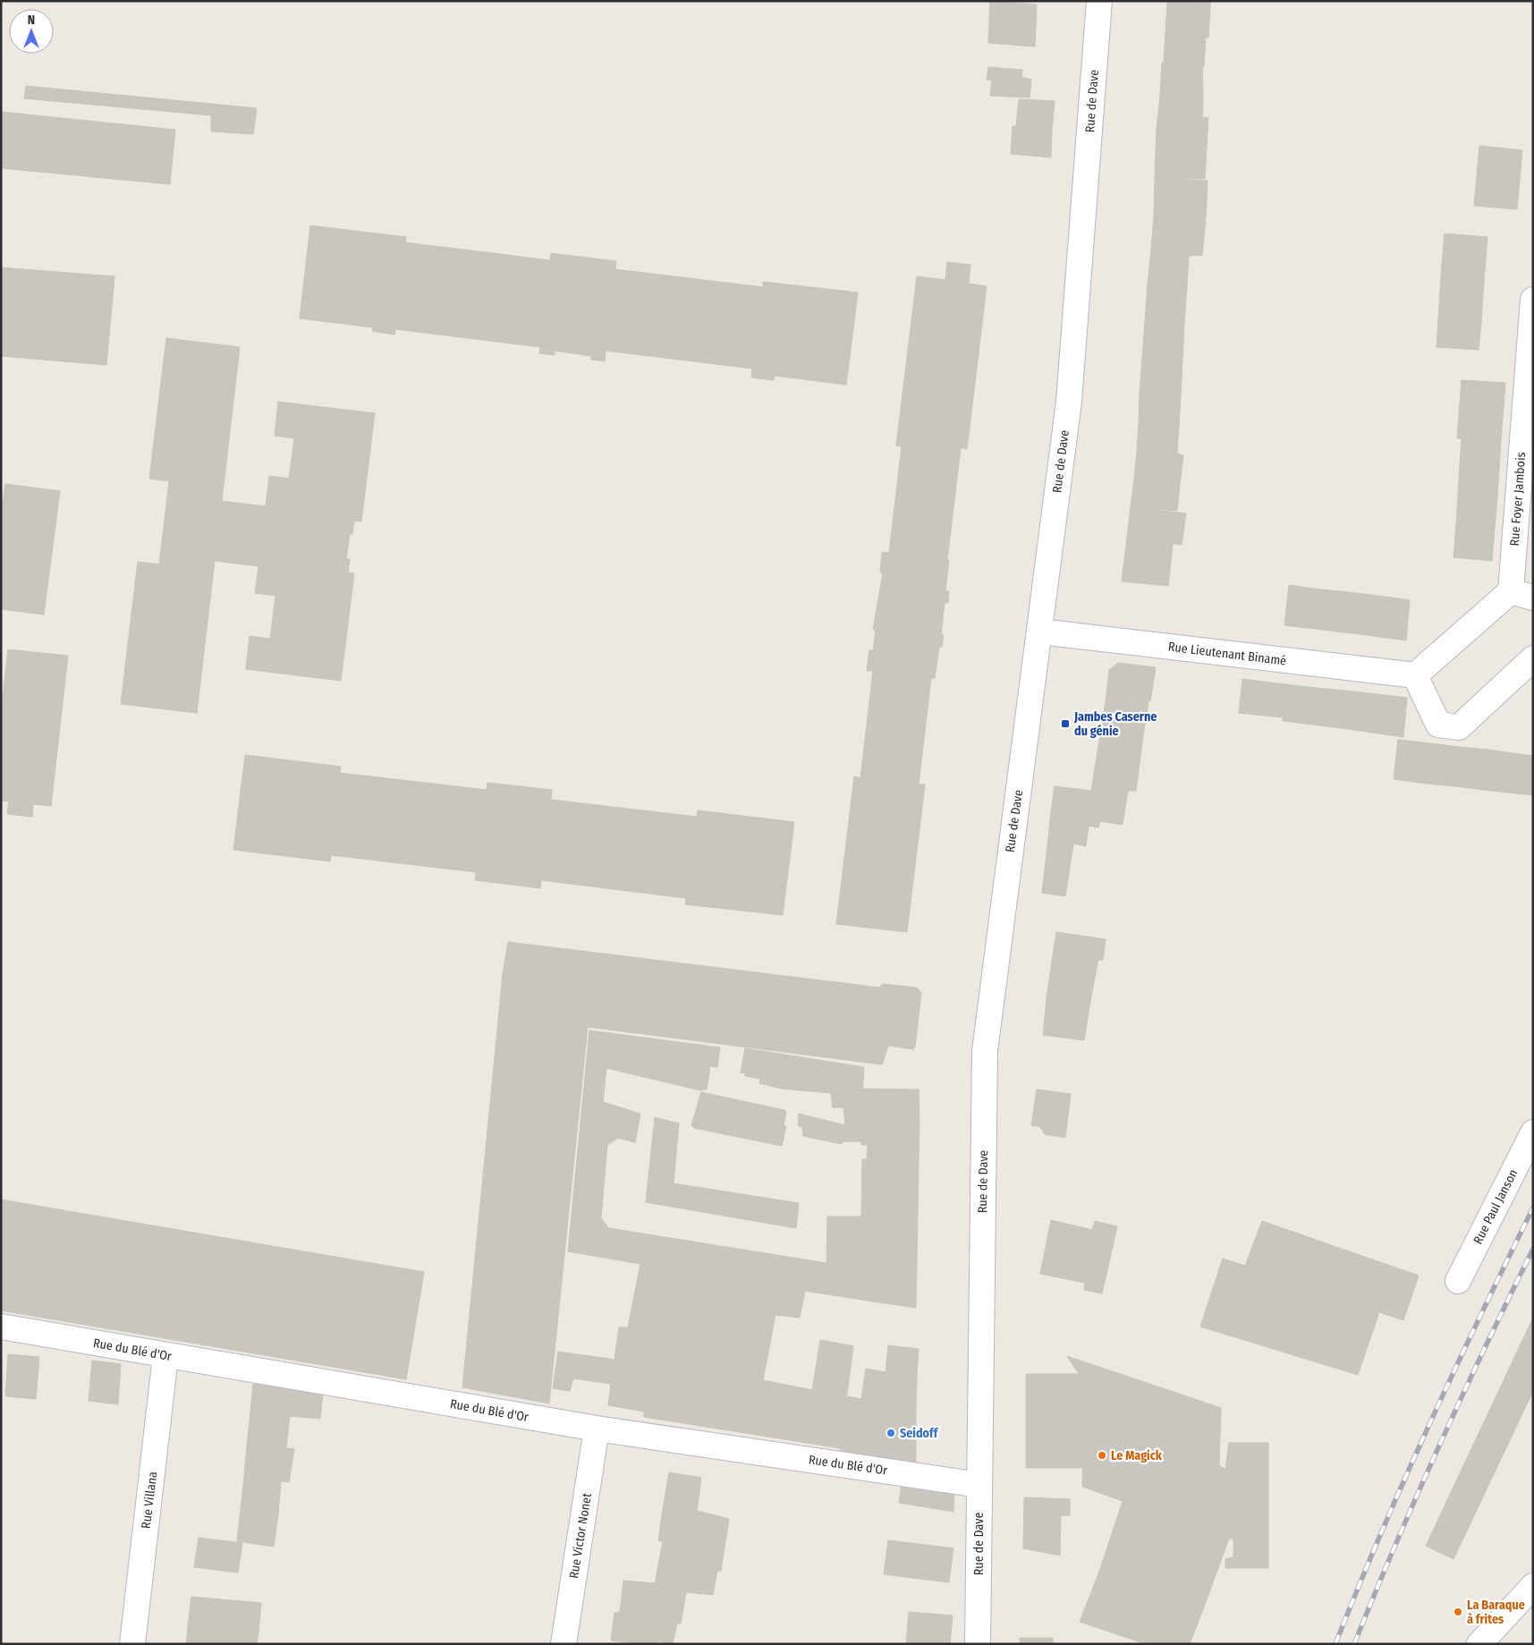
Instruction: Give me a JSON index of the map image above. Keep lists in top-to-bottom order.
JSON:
{
  "streets": {
    "street": [
      "Rue de Dave",
      "Rue Foyer Jambois",
      "Rue Lieutenant Binamé",
      "Rue Paul Janson",
      "Rue du Blé d'Or",
      "Rue Villana",
      "Rue Victor Nonet"
    ]
  },
  "crossings": [
    ["Rue de Dave", "Rue Lieutenant Binamé"],
    ["Rue de Dave", "Rue du Blé d'Or"],
    ["Rue du Blé d'Or", "Rue Villana"],
    ["Rue du Blé d'Or", "Rue Victor Nonet"]
  ],
  "places": {
    "transit": ["Jambes Caserne du génie"],
    "other": ["Seidoff", "Le Magick", "La Baraque à frites"]
  },
  "north": "top"
}
